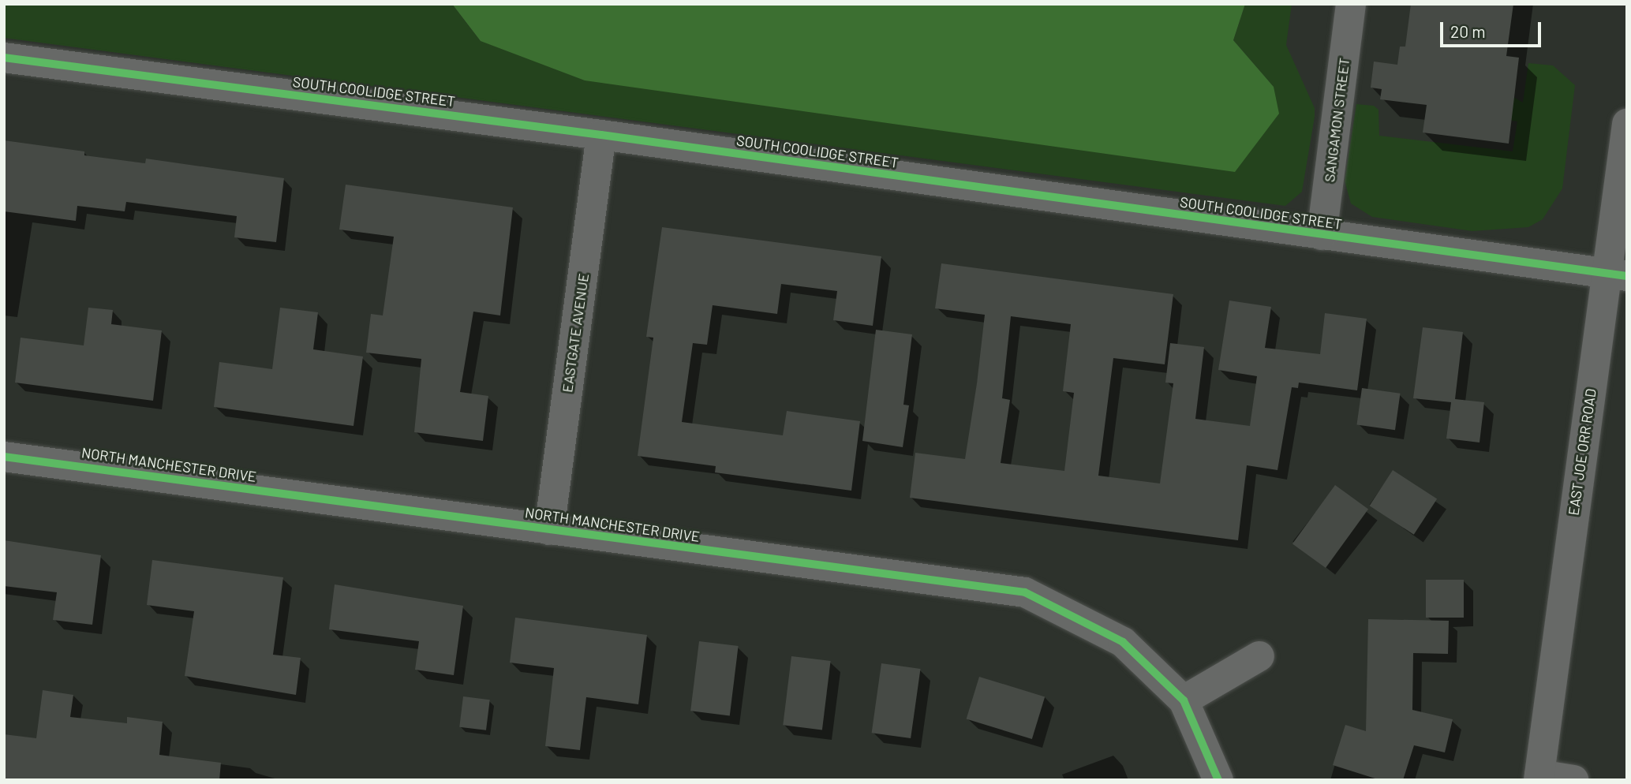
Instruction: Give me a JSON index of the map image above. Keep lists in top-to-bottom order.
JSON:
{
  "streets": {
    "street": [
      "SOUTH COOLIDGE STREET",
      "SANGAMON STREET",
      "EASTGATE AVENUE",
      "EAST JOE ORR ROAD",
      "NORTH MANCHESTER DRIVE"
    ]
  },
  "crossings": [
    ["SOUTH COOLIDGE STREET", "SANGAMON STREET"],
    ["SOUTH COOLIDGE STREET", "EASTGATE AVENUE"],
    ["SOUTH COOLIDGE STREET", "EAST JOE ORR ROAD"],
    ["EASTGATE AVENUE", "NORTH MANCHESTER DRIVE"]
  ],
  "scale_bar": "20 m"
}
